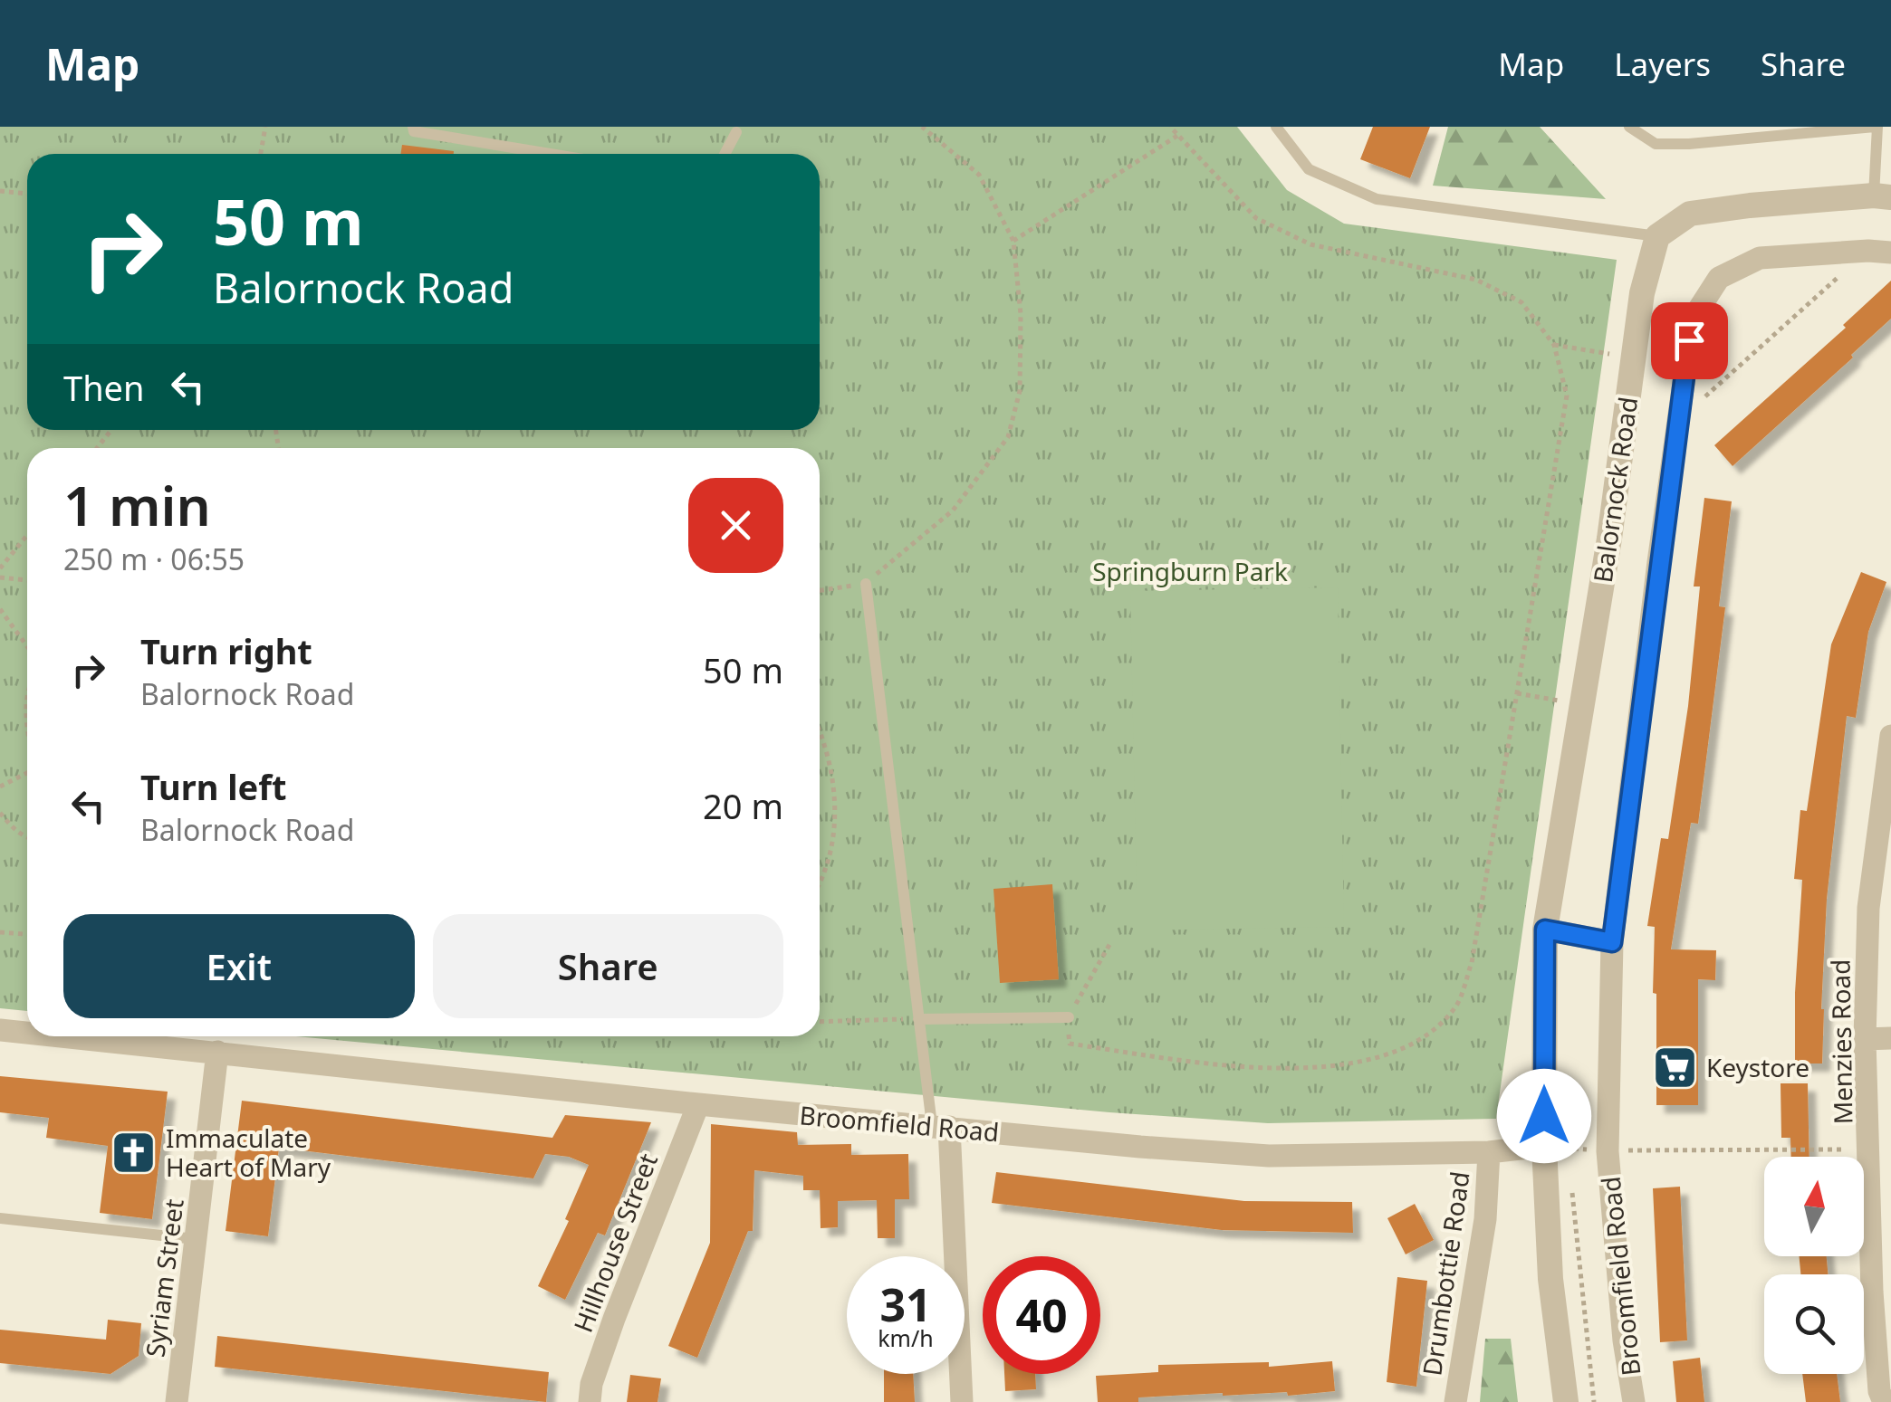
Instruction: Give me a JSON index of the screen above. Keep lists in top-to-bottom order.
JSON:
{
  "streets": {
    "street": [
      "Balornock Road",
      "Menzies Road",
      "Broomfield Road",
      "Hillhouse Street",
      "Drumbottie Road",
      "Syriam Street"
    ]
  },
  "crossings": [
    ["Balornock Road", "Broomfield Road"],
    ["Broomfield Road", "Hillhouse Street"],
    ["Broomfield Road", "Drumbottie Road"],
    ["Broomfield Road", "Syriam Street"]
  ],
  "parks": ["Springburn Park"],
  "places": {
    "supermarket": ["Keystore"],
    "church": ["Immaculate Heart of Mary"]
  },
  "north": "top",
  "page": {
    "header": "Map",
    "nav": ["Map", "Layers", "Share"],
    "turn": ["50 m", "Balornock Road"],
    "then": "Then",
    "heading": ["1 min", "250 m · 06:55"],
    "list": [
      {
        "name": "Turn right",
        "note": "Balornock Road",
        "value": "50 m"
      },
      {
        "name": "Turn left",
        "note": "Balornock Road",
        "value": "20 m"
      }
    ],
    "buttons": ["Exit", "Share"],
    "speed": "31 km/h",
    "limit": "40"
  }
}
